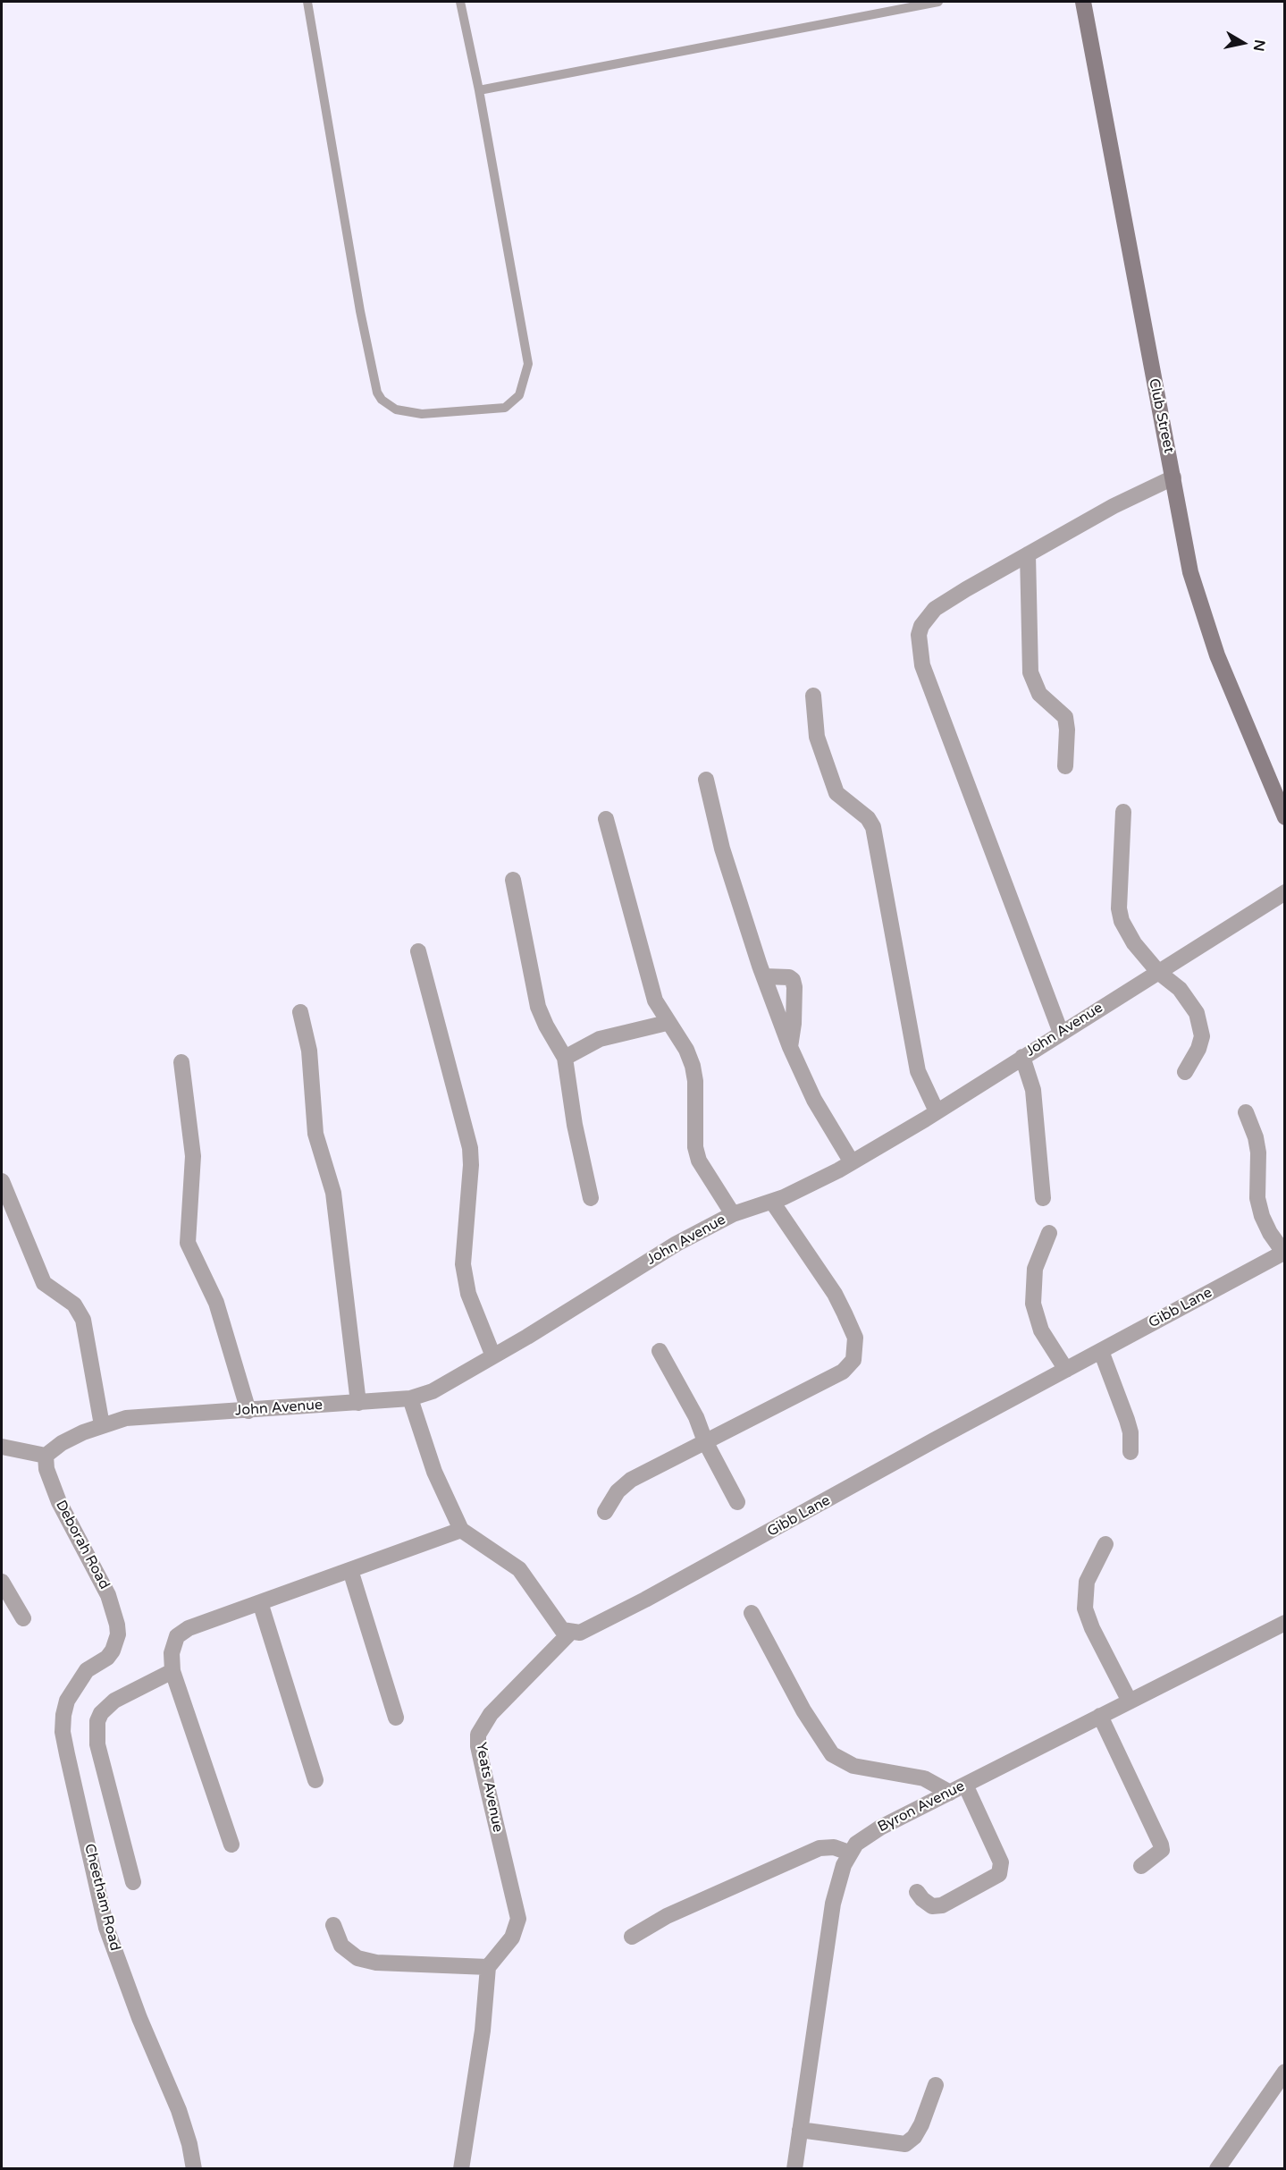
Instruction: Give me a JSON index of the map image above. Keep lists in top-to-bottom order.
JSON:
{
  "streets": {
    "main road": ["Club Street"],
    "street": [
      "John Avenue",
      "Gibb Lane",
      "Deborah Road",
      "Yeats Avenue",
      "Byron Avenue",
      "Cheetham Road"
    ]
  },
  "crossings": [
    ["John Avenue", "Deborah Road"],
    ["Gibb Lane", "Yeats Avenue"],
    ["Deborah Road", "Cheetham Road"]
  ],
  "north": "right"
}
